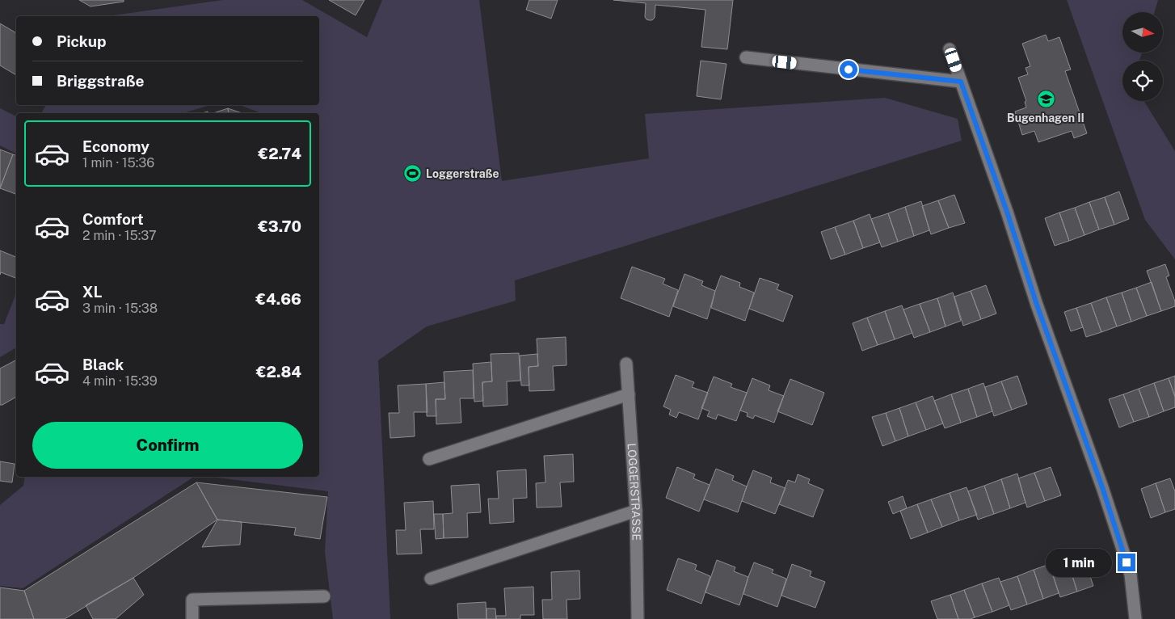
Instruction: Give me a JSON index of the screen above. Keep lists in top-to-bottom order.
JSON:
{
  "streets": {
    "street": ["LOGGERSTRASSE"]
  },
  "places": {
    "school or university": ["Bugenhagen II"],
    "sports": ["Loggerstraße"]
  },
  "north": "right",
  "page": {
    "banner": ["Pickup", "Briggstraße"],
    "list": [
      {
        "name": "Economy",
        "note": "1 min · 15:36",
        "value": "€2.74"
      },
      {
        "name": "Comfort",
        "note": "2 min · 15:37",
        "value": "€3.70"
      },
      {
        "name": "XL",
        "note": "3 min · 15:38",
        "value": "€4.66"
      },
      {
        "name": "Black",
        "note": "4 min · 15:39",
        "value": "€2.84"
      }
    ],
    "buttons": "Confirm",
    "bubble": "1 min"
  }
}
